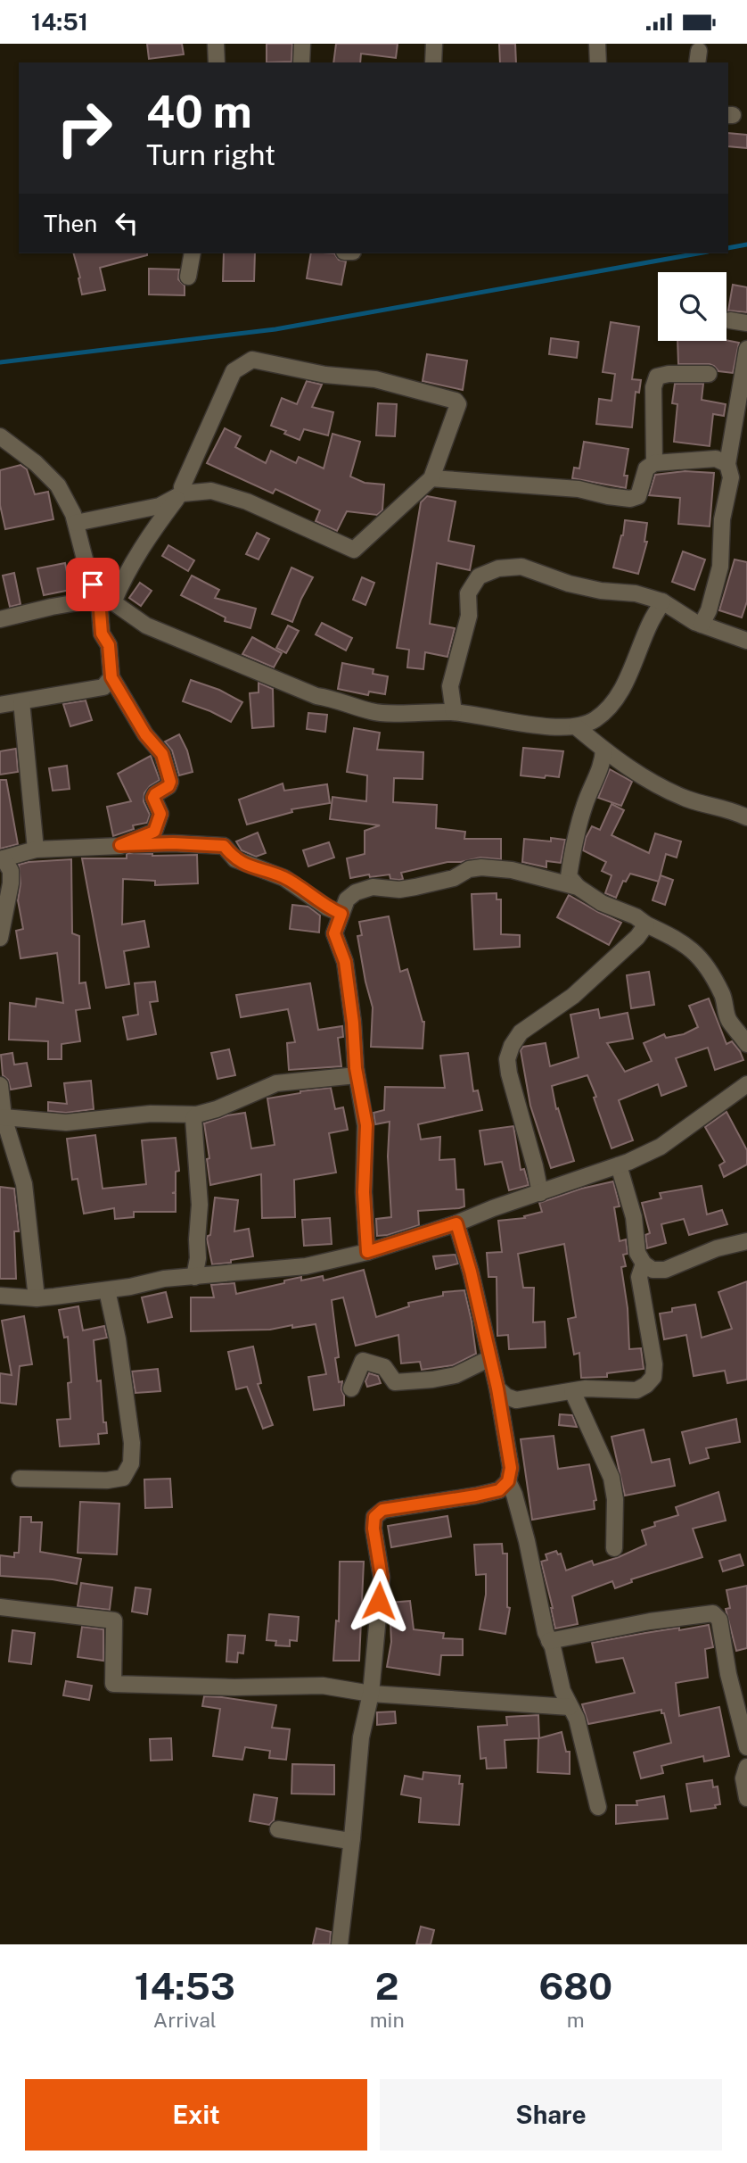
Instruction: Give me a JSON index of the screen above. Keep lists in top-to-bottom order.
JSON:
{
  "page": {
    "status": "14:51",
    "turn": ["40 m", "Turn right"],
    "then": "Then",
    "eta": [
      "14:53",
      "Arrival",
      "2",
      "min",
      "680",
      "m"
    ],
    "buttons": ["Exit", "Share"]
  }
}
